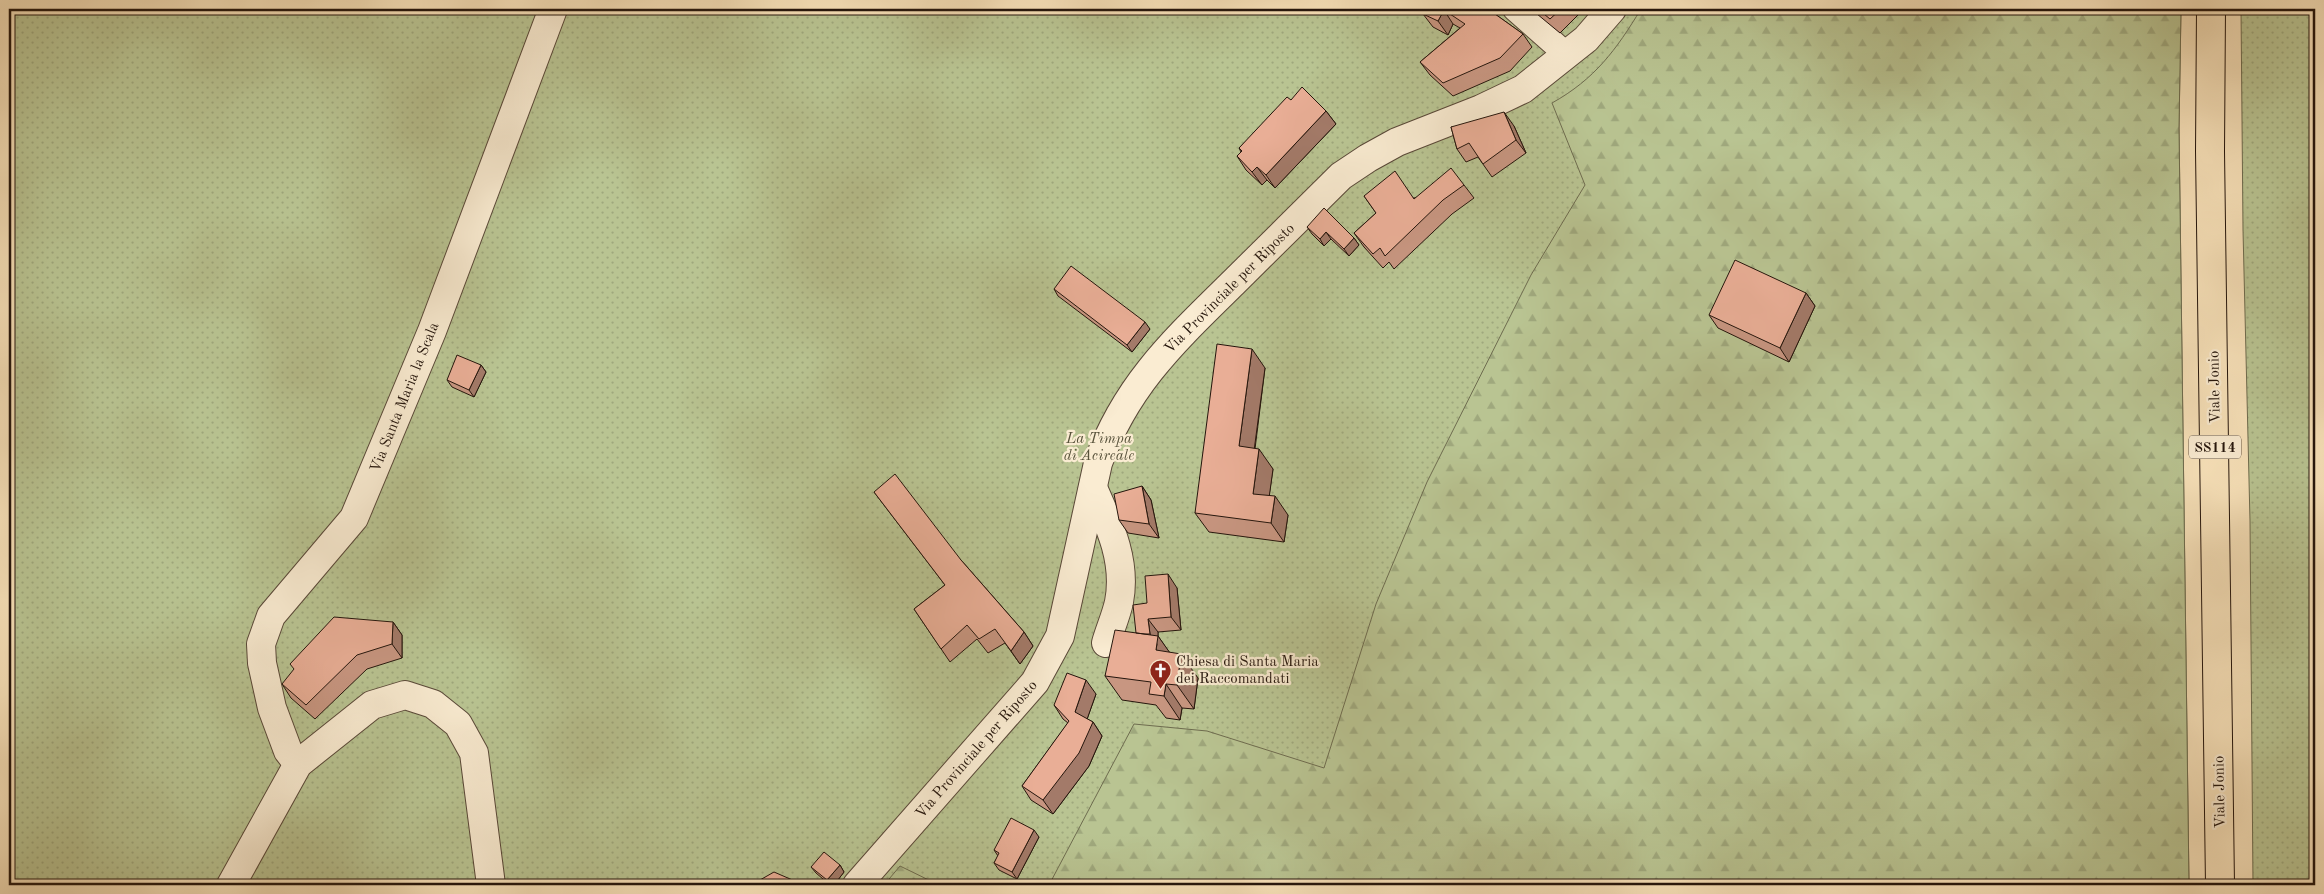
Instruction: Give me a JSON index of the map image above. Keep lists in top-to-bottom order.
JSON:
{
  "streets": {
    "main road": ["Viale Jonio", "SS114"],
    "street": ["Via Provinciale per Riposto", "Via Santa Maria la Scala"]
  },
  "parks": ["La Timpa di Acireale"],
  "places": {
    "church": ["Chiesa di Santa Maria dei Raccomandati"]
  }
}
